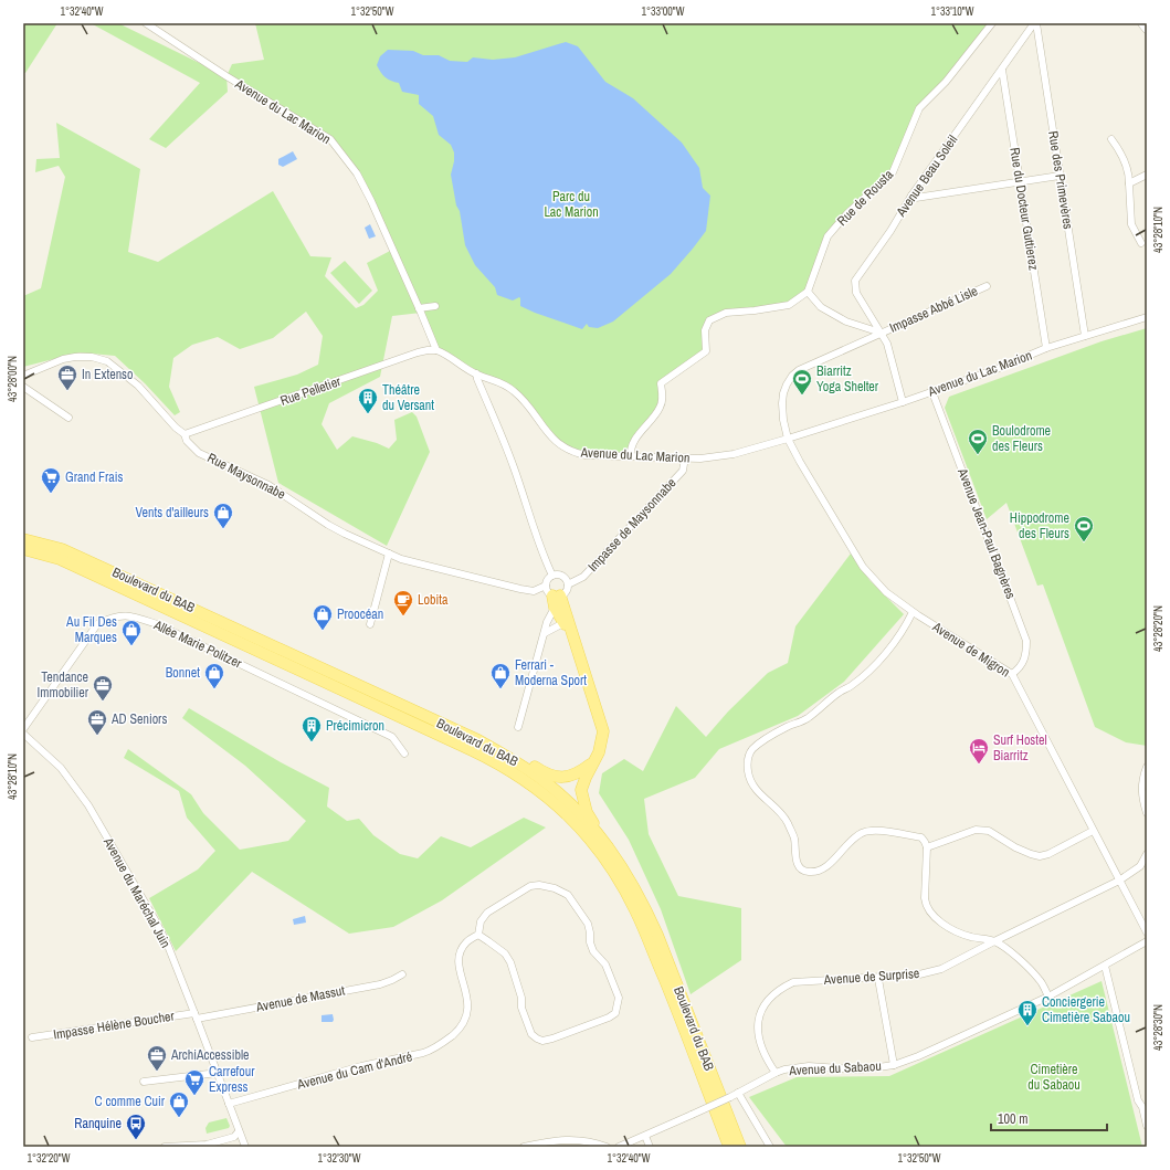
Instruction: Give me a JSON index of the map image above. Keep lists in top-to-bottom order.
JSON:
{
  "streets": {
    "main road": ["Boulevard du BAB"],
    "street": [
      "Avenue du Lac Marion",
      "Avenue Beau Soleil",
      "Rue des Primevères",
      "Rue de Rousta",
      "Rue du Docteur Guttierez",
      "Impasse Abbé Lisle",
      "Rue Pelletier",
      "Rue Maysonnabe",
      "Impasse de Maysonnabe",
      "Avenue Jean-Paul Bagnères",
      "Allée Marie Politzer",
      "Avenue de Migron",
      "Avenue du Maréchal Juin",
      "Avenue de Surprise",
      "Avenue de Massut",
      "Impasse Hélène Boucher",
      "Avenue du Sabaou",
      "Avenue du Cam d'André"
    ]
  },
  "crossings": [
    ["Avenue du Lac Marion", "Avenue Beau Soleil"],
    ["Avenue du Lac Marion", "Rue des Primevères"],
    ["Avenue du Lac Marion", "Rue du Docteur Guttierez"],
    ["Avenue du Lac Marion", "Impasse Abbé Lisle"],
    ["Avenue du Lac Marion", "Rue Pelletier"],
    ["Avenue du Lac Marion", "Impasse de Maysonnabe"],
    ["Avenue du Lac Marion", "Avenue Jean-Paul Bagnères"],
    ["Avenue du Lac Marion", "Avenue de Migron"],
    ["Avenue Beau Soleil", "Rue des Primevères"],
    ["Avenue Beau Soleil", "Rue du Docteur Guttierez"],
    ["Avenue Beau Soleil", "Impasse Abbé Lisle"],
    ["Impasse Abbé Lisle", "Avenue de Migron"],
    ["Rue Pelletier", "Rue Maysonnabe"],
    ["Rue Maysonnabe", "Impasse de Maysonnabe"],
    ["Avenue Jean-Paul Bagnères", "Avenue de Migron"],
    ["Avenue de Migron", "Avenue de Surprise"],
    ["Avenue du Maréchal Juin", "Avenue de Massut"],
    ["Avenue du Maréchal Juin", "Impasse Hélène Boucher"],
    ["Avenue du Maréchal Juin", "Avenue du Cam d'André"],
    ["Avenue de Surprise", "Avenue du Sabaou"],
    ["Avenue de Massut", "Impasse Hélène Boucher"]
  ],
  "parks": ["Parc du Lac Marion", "Cimetière du Sabaou"],
  "places": {
    "office": [
      "In Extenso",
      "Tendance Immobilier",
      "AD Seniors",
      "ArchiAccessible"
    ],
    "sports": ["Biarritz Yoga Shelter", "Boulodrome des Fleurs", "Hippodrome des Fleurs"],
    "building": ["Théâtre du Versant", "Précimicron", "Conciergerie Cimetière Sabaou"],
    "supermarket": ["Grand Frais", "Carrefour Express"],
    "shop": [
      "Vents d'ailleurs",
      "Proocéan",
      "Au Fil Des Marques",
      "Bonnet",
      "Ferrari - Moderna Sport",
      "C comme Cuir"
    ],
    "cafe": ["Lobita"],
    "hotel": ["Surf Hostel Biarritz"],
    "bus stop": ["Ranquine"]
  },
  "scale_bar": "100 m",
  "coordinates": [
    "1°32'40\"W",
    "1°32'50\"W",
    "1°33'00\"W",
    "1°33'10\"W",
    "43°28'10\"N",
    "43°28'00\"N",
    "43°28'20\"N",
    "43°28'30\"N",
    "1°32'20\"W",
    "1°32'30\"W"
  ]
}
